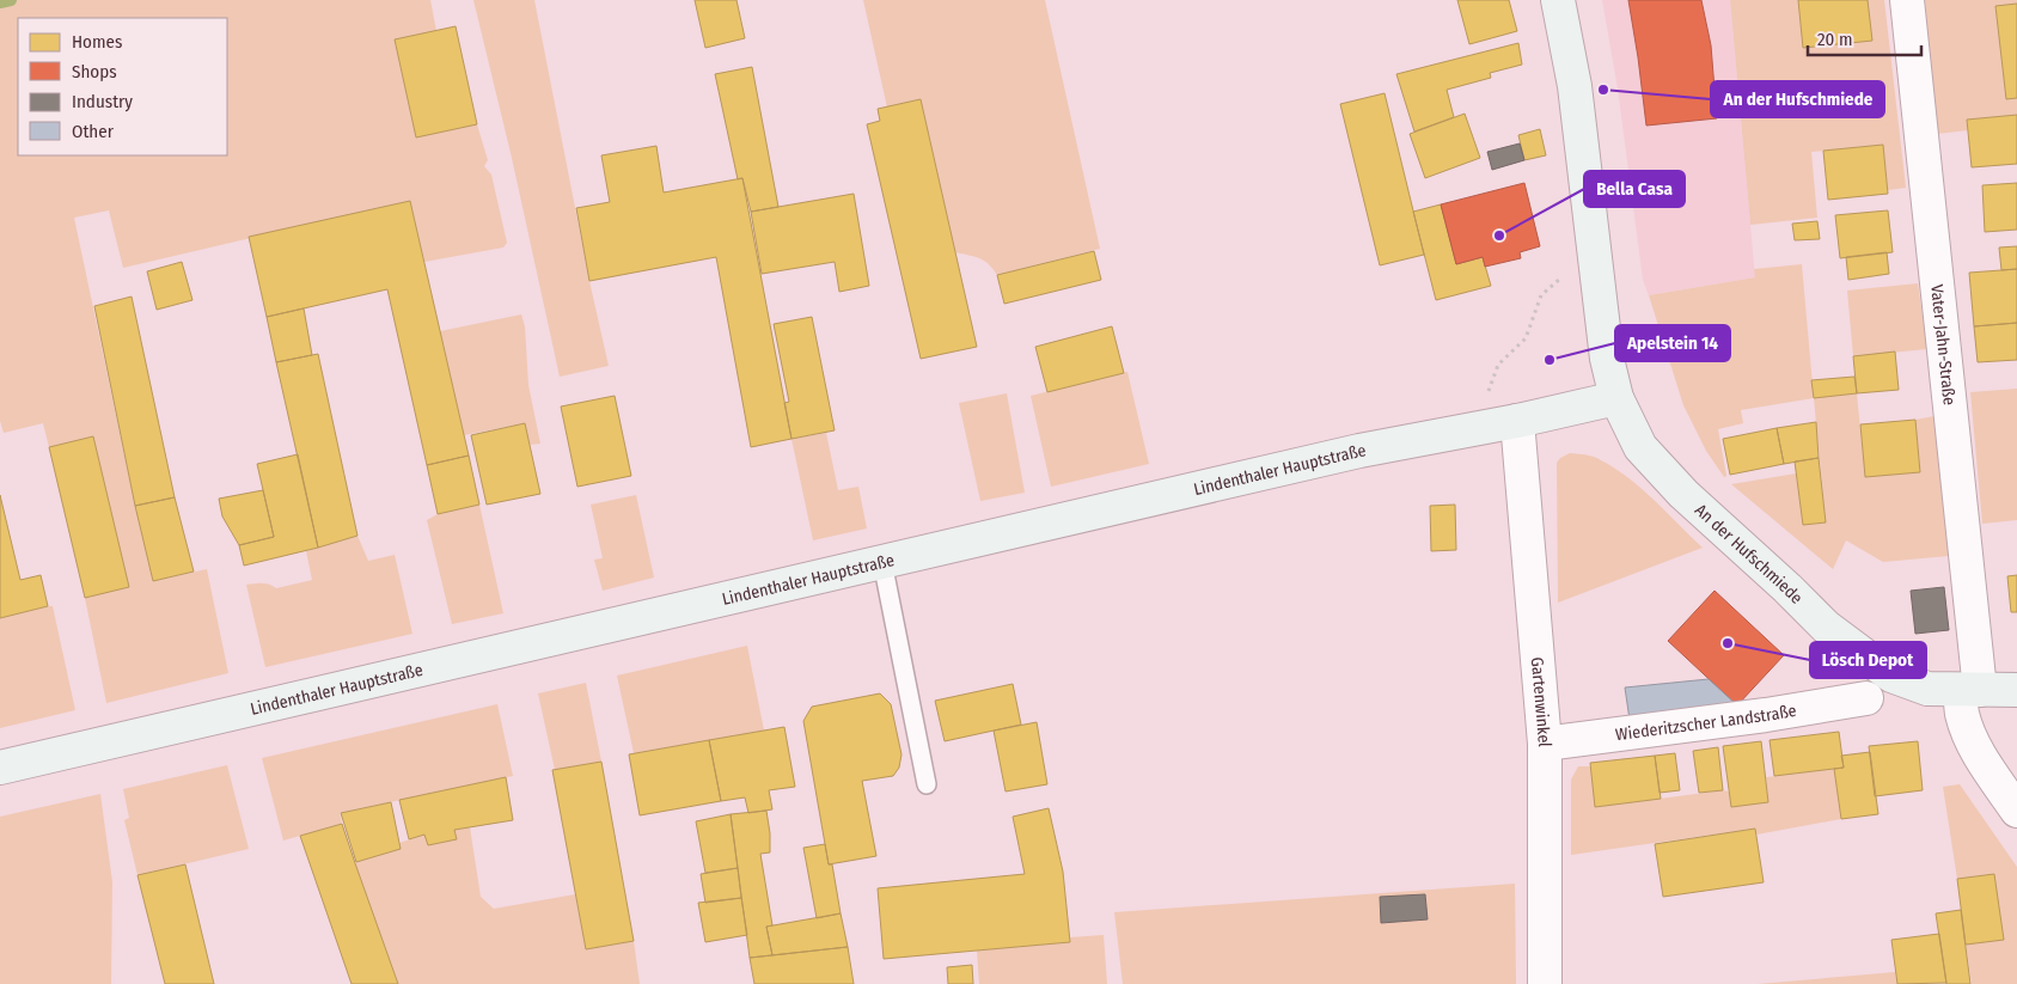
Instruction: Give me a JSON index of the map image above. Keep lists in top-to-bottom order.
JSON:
{
  "streets": {
    "street": [
      "Vater-Jahn-Straße",
      "Lindenthaler Hauptstraße",
      "An der Hufschmiede",
      "Gartenwinkel",
      "Wiederitzscher Landstraße"
    ]
  },
  "crossings": [
    ["Vater-Jahn-Straße", "An der Hufschmiede"],
    ["Lindenthaler Hauptstraße", "An der Hufschmiede"],
    ["Lindenthaler Hauptstraße", "Gartenwinkel"],
    ["Gartenwinkel", "Wiederitzscher Landstraße"]
  ],
  "places": [
    "An der Hufschmiede",
    "Bella Casa",
    "Apelstein 14",
    "Lösch Depot"
  ],
  "legend": [
    "Homes",
    "Shops",
    "Industry",
    "Other"
  ],
  "scale_bar": "20 m"
}
